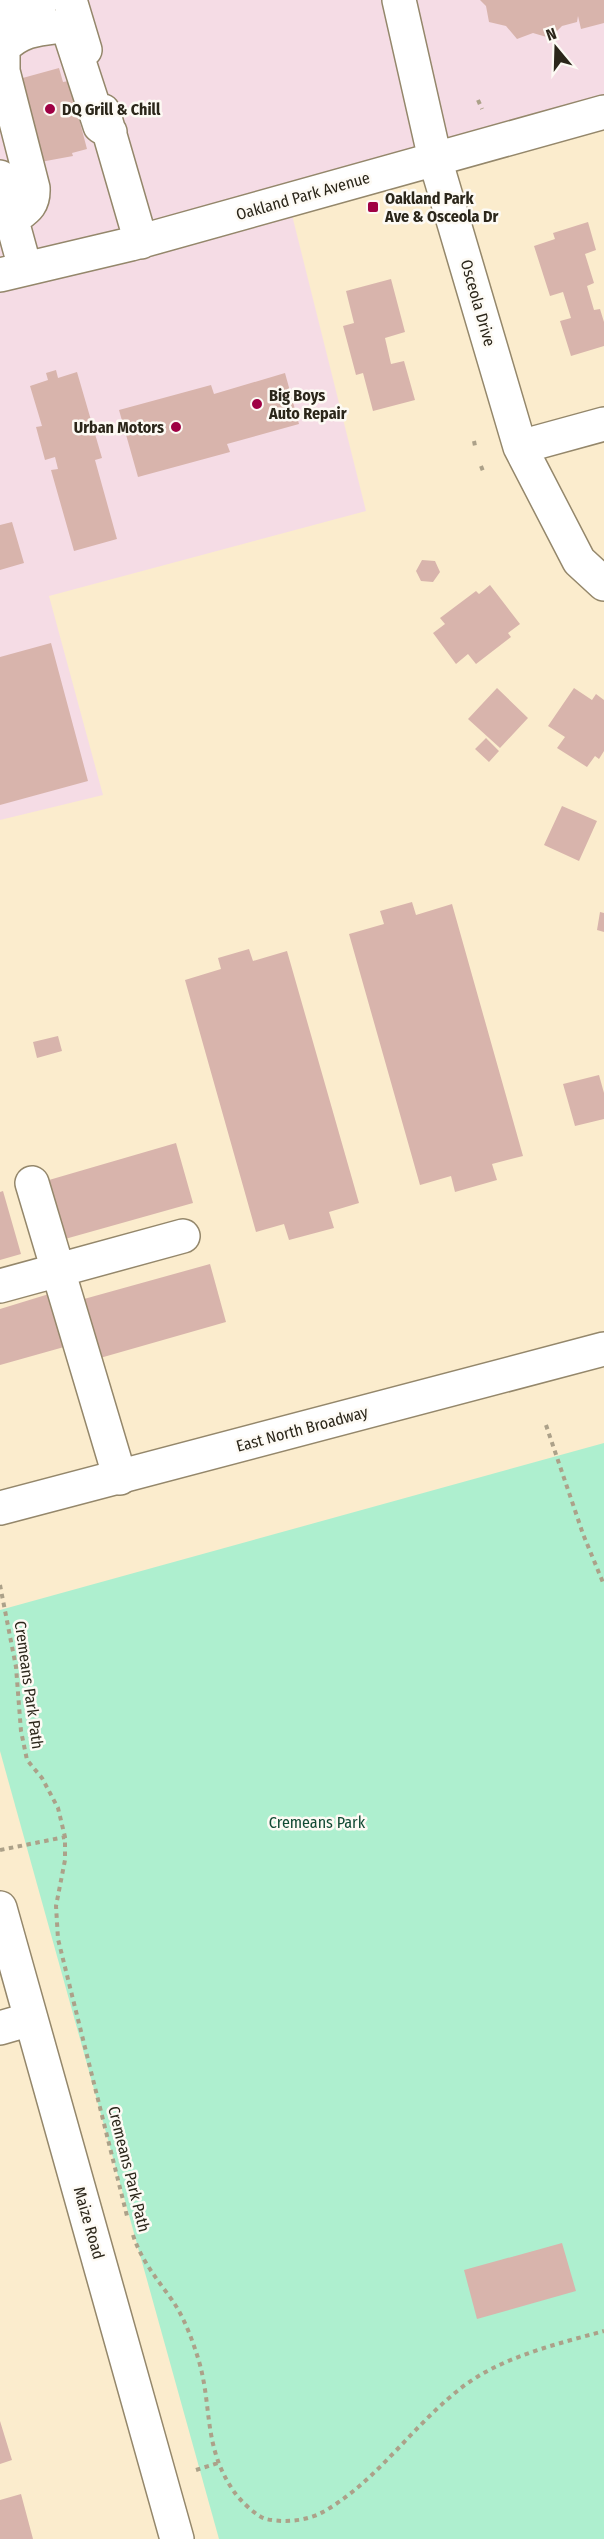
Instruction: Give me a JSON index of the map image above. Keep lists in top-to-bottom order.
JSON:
{
  "streets": {
    "street": [
      "Oakland Park Avenue",
      "Osceola Drive",
      "East North Broadway",
      "Maize Road"
    ],
    "path": ["Cremeans Park Path"]
  },
  "crossings": [
    ["Oakland Park Avenue", "Osceola Drive"]
  ],
  "parks": ["Cremeans Park"],
  "places": {
    "other": ["DQ Grill & Chill", "Big Boys Auto Repair", "Urban Motors"],
    "transit": ["Oakland Park Ave & Osceola Dr"]
  },
  "north": "top"
}
